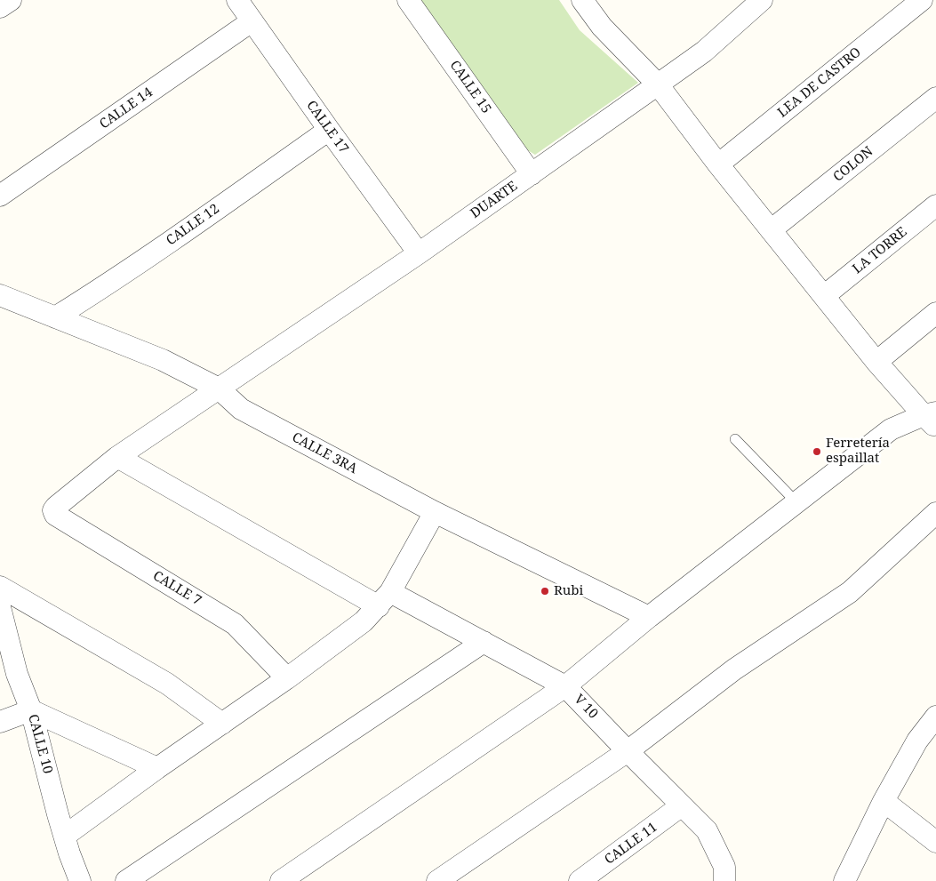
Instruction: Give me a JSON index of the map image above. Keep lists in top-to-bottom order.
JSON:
{
  "streets": {
    "street": [
      "LEA DE CASTRO",
      "CALLE 15",
      "CALLE 14",
      "CALLE 17",
      "COLON",
      "DUARTE",
      "CALLE 12",
      "LA TORRE",
      "CALLE 3RA",
      "CALLE 7",
      "V 10",
      "CALLE 10",
      "CALLE 11"
    ]
  },
  "crossings": [
    ["CALLE 15", "DUARTE"],
    ["CALLE 14", "CALLE 17"],
    ["CALLE 17", "DUARTE"],
    ["CALLE 17", "CALLE 12"],
    ["DUARTE", "CALLE 3RA"],
    ["DUARTE", "CALLE 7"],
    ["DUARTE", "V 10"],
    ["CALLE 12", "CALLE 3RA"],
    ["V 10", "CALLE 11"]
  ],
  "places": ["Ferretería espaillat", "Rubi"]
}
